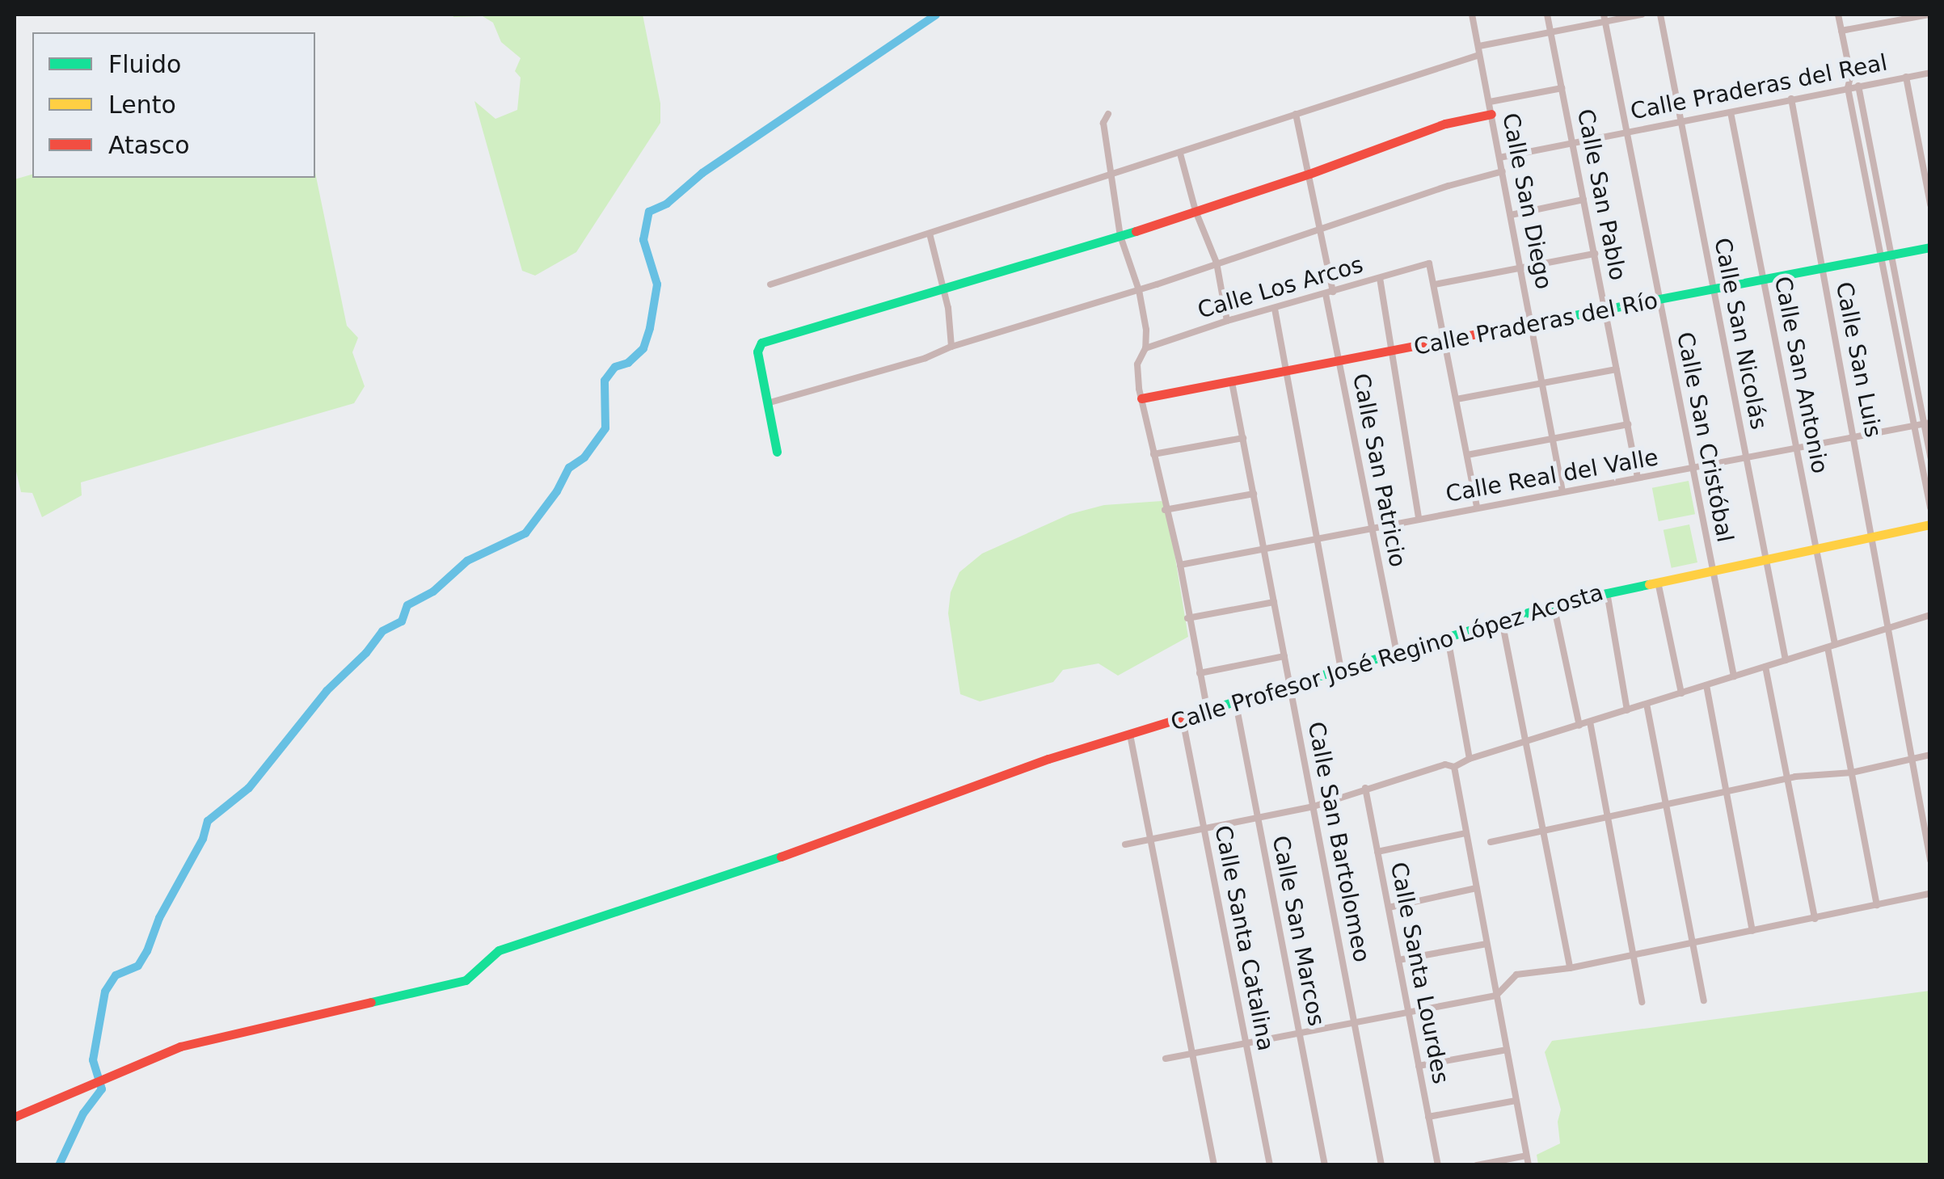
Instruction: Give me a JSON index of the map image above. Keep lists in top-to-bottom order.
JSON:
{
  "streets": {
    "street": [
      "Calle Praderas del Real",
      "Calle San Pablo",
      "Calle San Diego",
      "Calle Los Arcos",
      "Calle Praderas del Río",
      "Calle San Nicolás",
      "Calle San Luis",
      "Calle San Antonio",
      "Calle San Cristóbal",
      "Calle San Patricio",
      "Calle Real del Valle",
      "Calle Profesor José Regino López Acosta",
      "Calle San Bartolomeo",
      "Calle San Marcos",
      "Calle Santa Catalina",
      "Calle Santa Lourdes"
    ]
  },
  "crossings": [
    ["Calle Praderas del Real", "Calle San Pablo"],
    ["Calle Praderas del Real", "Calle San Diego"],
    ["Calle Praderas del Real", "Calle San Nicolás"],
    ["Calle Praderas del Real", "Calle San Luis"],
    ["Calle Praderas del Real", "Calle San Antonio"],
    ["Calle Praderas del Real", "Calle San Cristóbal"],
    ["Calle San Pablo", "Calle Praderas del Río"],
    ["Calle San Pablo", "Calle Real del Valle"],
    ["Calle San Diego", "Calle Praderas del Río"],
    ["Calle San Diego", "Calle Real del Valle"],
    ["Calle Los Arcos", "Calle San Patricio"],
    ["Calle Praderas del Río", "Calle San Nicolás"],
    ["Calle Praderas del Río", "Calle San Luis"],
    ["Calle Praderas del Río", "Calle San Antonio"],
    ["Calle Praderas del Río", "Calle San Cristóbal"],
    ["Calle Praderas del Río", "Calle San Patricio"],
    ["Calle Praderas del Río", "Calle San Bartolomeo"],
    ["Calle San Nicolás", "Calle Real del Valle"],
    ["Calle San Nicolás", "Calle Profesor José Regino López Acosta"],
    ["Calle San Luis", "Calle Real del Valle"],
    ["Calle San Luis", "Calle Profesor José Regino López Acosta"],
    ["Calle San Antonio", "Calle Real del Valle"],
    ["Calle San Antonio", "Calle Profesor José Regino López Acosta"],
    ["Calle San Cristóbal", "Calle Real del Valle"],
    ["Calle San Cristóbal", "Calle Profesor José Regino López Acosta"],
    ["Calle San Patricio", "Calle Real del Valle"],
    ["Calle San Patricio", "Calle Profesor José Regino López Acosta"],
    ["Calle Real del Valle", "Calle San Bartolomeo"],
    ["Calle Profesor José Regino López Acosta", "Calle San Bartolomeo"],
    ["Calle Profesor José Regino López Acosta", "Calle San Marcos"],
    ["Calle Profesor José Regino López Acosta", "Calle Santa Catalina"]
  ],
  "legend": ["Fluido", "Lento", "Atasco"]
}
